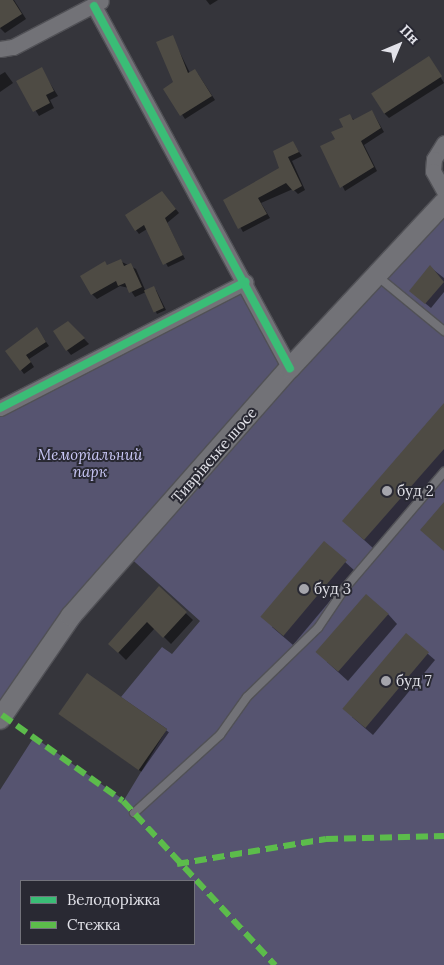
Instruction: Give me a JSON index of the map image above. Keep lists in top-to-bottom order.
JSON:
{
  "streets": {
    "main road": ["Тиврівське шосе"]
  },
  "parks": ["Меморіальний парк"],
  "places": ["буд 2", "буд 3", "буд 7"],
  "legend": ["Велодоріжка", "Стежка"],
  "north": "top right"
}
